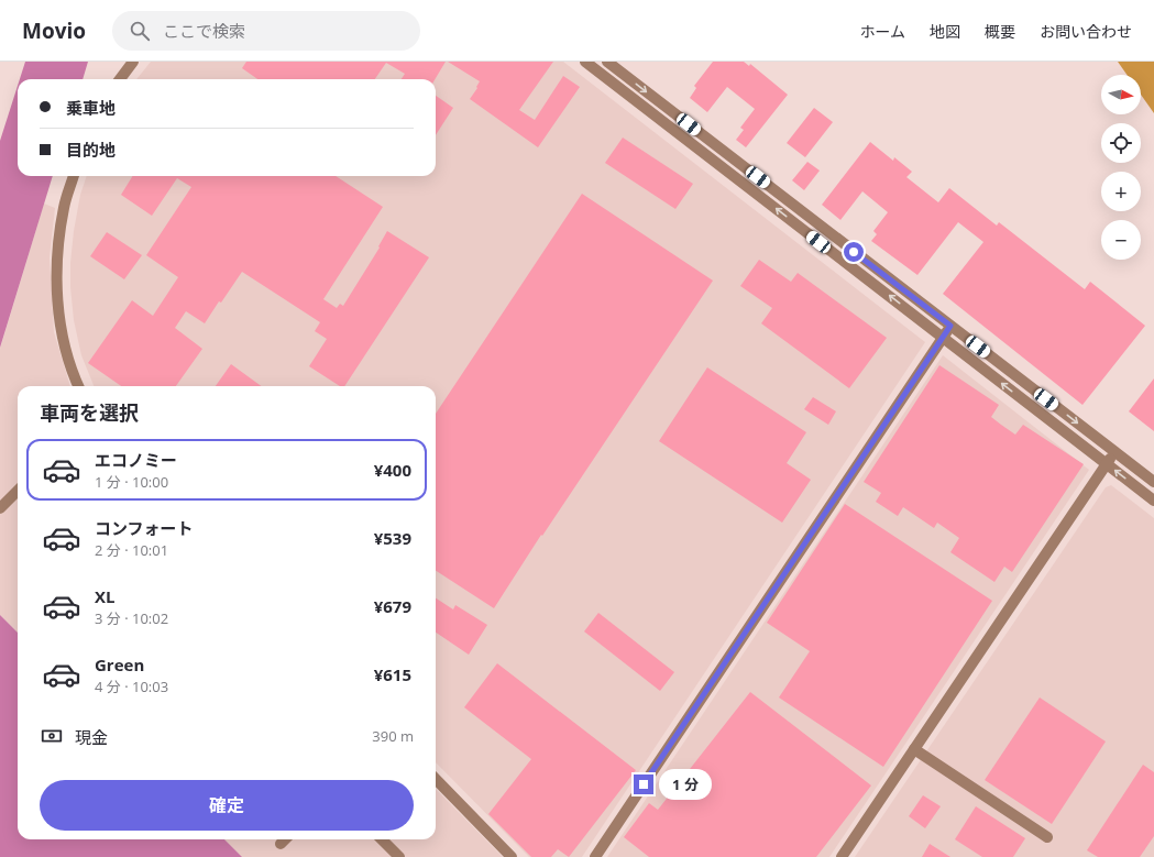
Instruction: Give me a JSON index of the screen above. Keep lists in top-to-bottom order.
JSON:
{
  "north": "right",
  "page": {
    "header": "Movio",
    "search": "ここで検索",
    "nav": [
      "ホーム",
      "地図",
      "概要",
      "お問い合わせ"
    ],
    "map_buttons": ["+", "−"],
    "banner": ["乗車地", "目的地"],
    "heading": "車両を選択",
    "list": [
      {
        "name": "エコノミー",
        "note": "1 分 · 10:00",
        "value": "¥400"
      },
      {
        "name": "コンフォート",
        "note": "2 分 · 10:01",
        "value": "¥539"
      },
      {
        "name": "XL",
        "note": "3 分 · 10:02",
        "value": "¥679"
      },
      {
        "name": "Green",
        "note": "4 分 · 10:03",
        "value": "¥615"
      }
    ],
    "pay": ["現金", "390 m"],
    "bubble": "1 分",
    "buttons": "確定"
  }
}
